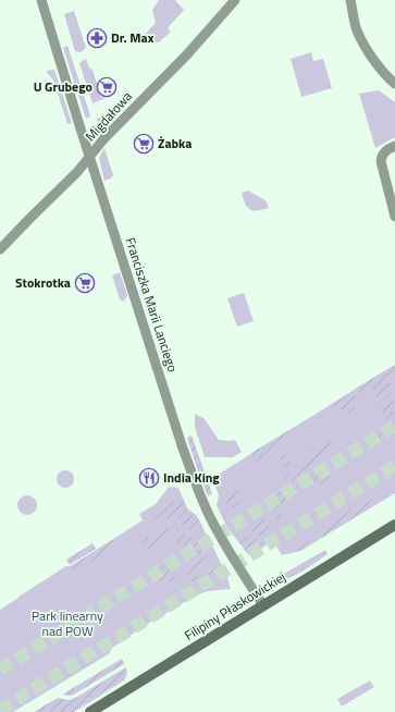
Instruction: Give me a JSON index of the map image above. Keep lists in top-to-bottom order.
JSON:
{
  "streets": {
    "main road": ["Filipiny Płaskowickiej"],
    "street": ["Migdałowa", "Franciszka Marii Lanciego"]
  },
  "crossings": [
    ["Migdałowa", "Franciszka Marii Lanciego"],
    ["Franciszka Marii Lanciego", "Filipiny Płaskowickiej"]
  ],
  "parks": ["Park linearny nad POW"],
  "places": {
    "pharmacy": ["Dr. Max"],
    "supermarket": ["U Grubego", "Żabka", "Stokrotka"],
    "restaurant": ["India King"]
  }
}
